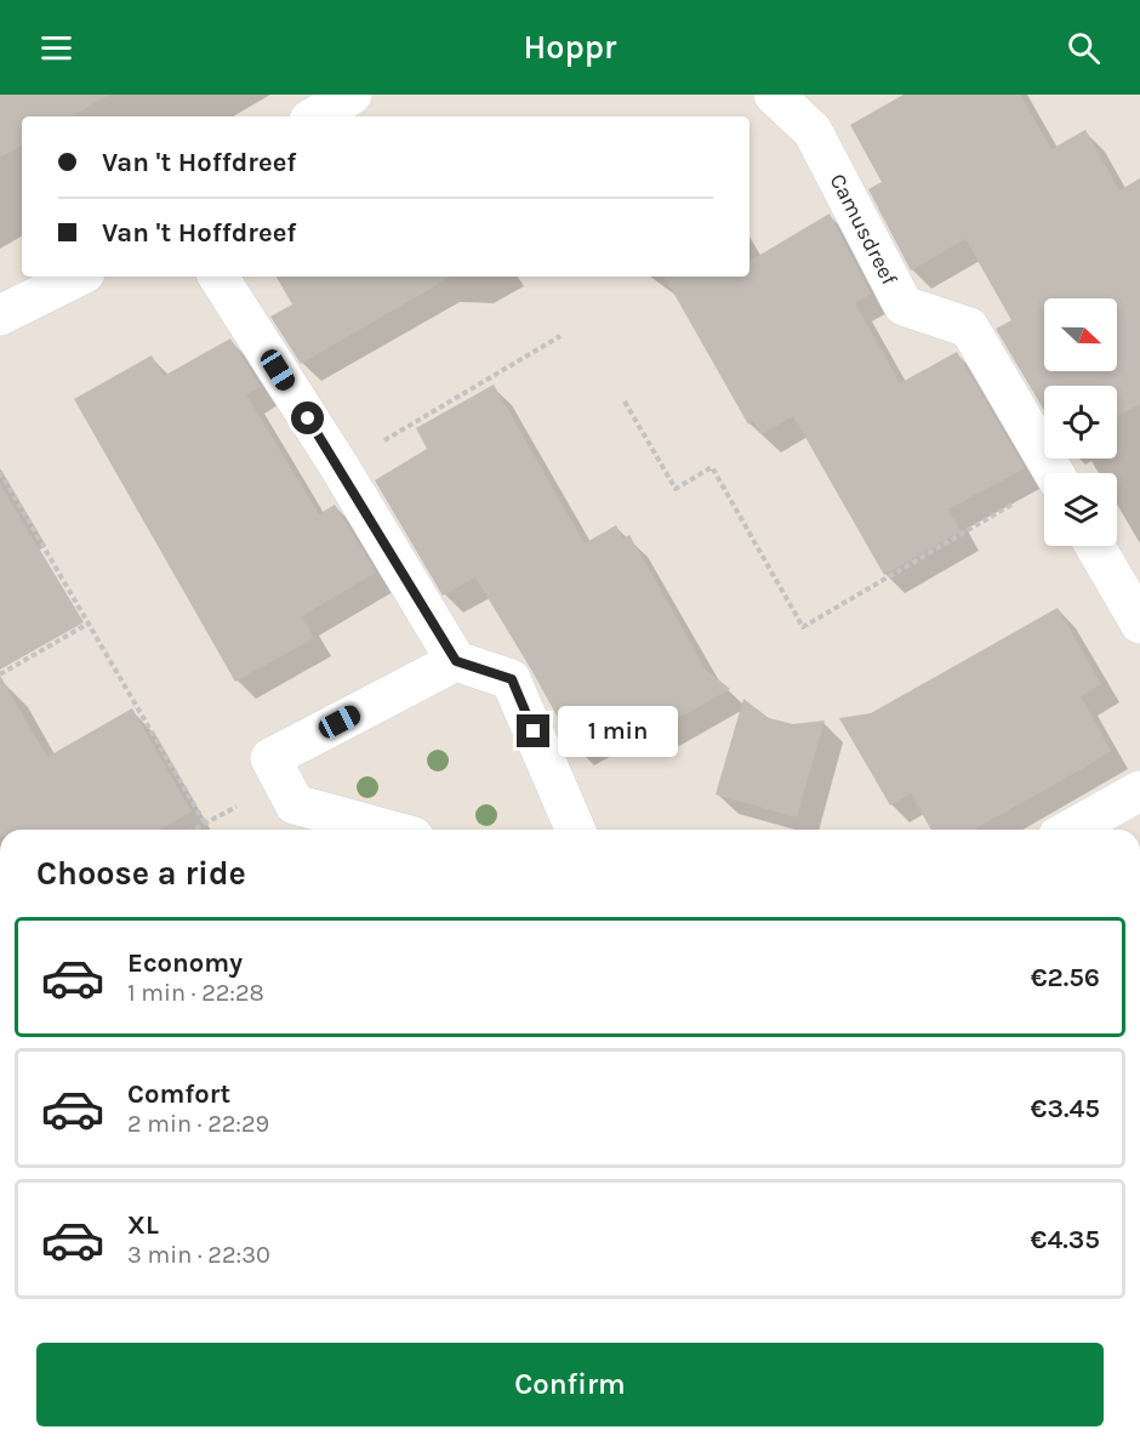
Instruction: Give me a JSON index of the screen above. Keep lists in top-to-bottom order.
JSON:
{
  "streets": {
    "street": ["Camusdreef"]
  },
  "north": "right",
  "page": {
    "header": "Hoppr",
    "banner": ["Van 't Hoffdreef", "Van 't Hoffdreef"],
    "bubble": "1 min",
    "heading": "Choose a ride",
    "list": [
      {
        "name": "Economy",
        "note": "1 min · 22:28",
        "value": "€2.56"
      },
      {
        "name": "Comfort",
        "note": "2 min · 22:29",
        "value": "€3.45"
      },
      {
        "name": "XL",
        "note": "3 min · 22:30",
        "value": "€4.35"
      }
    ],
    "buttons": "Confirm"
  }
}
